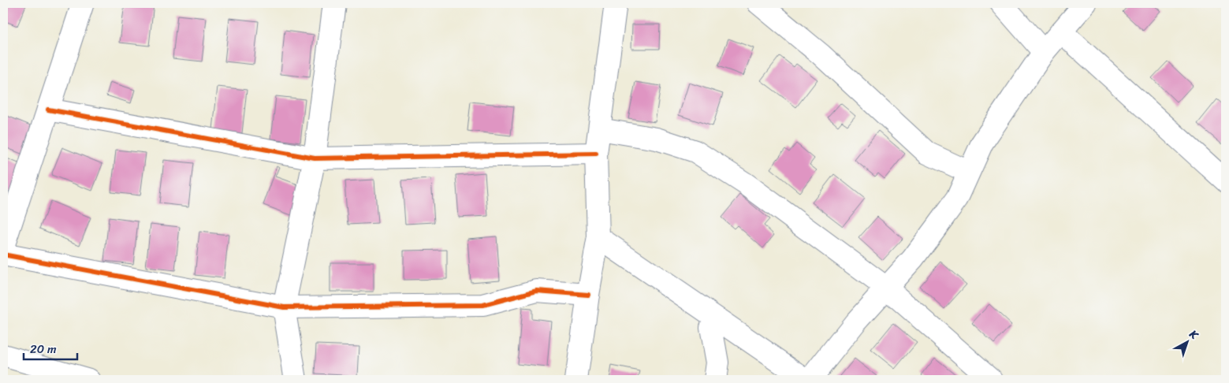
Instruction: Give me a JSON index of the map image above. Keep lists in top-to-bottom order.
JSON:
{
  "scale_bar": "20 m",
  "north": "top right"
}
